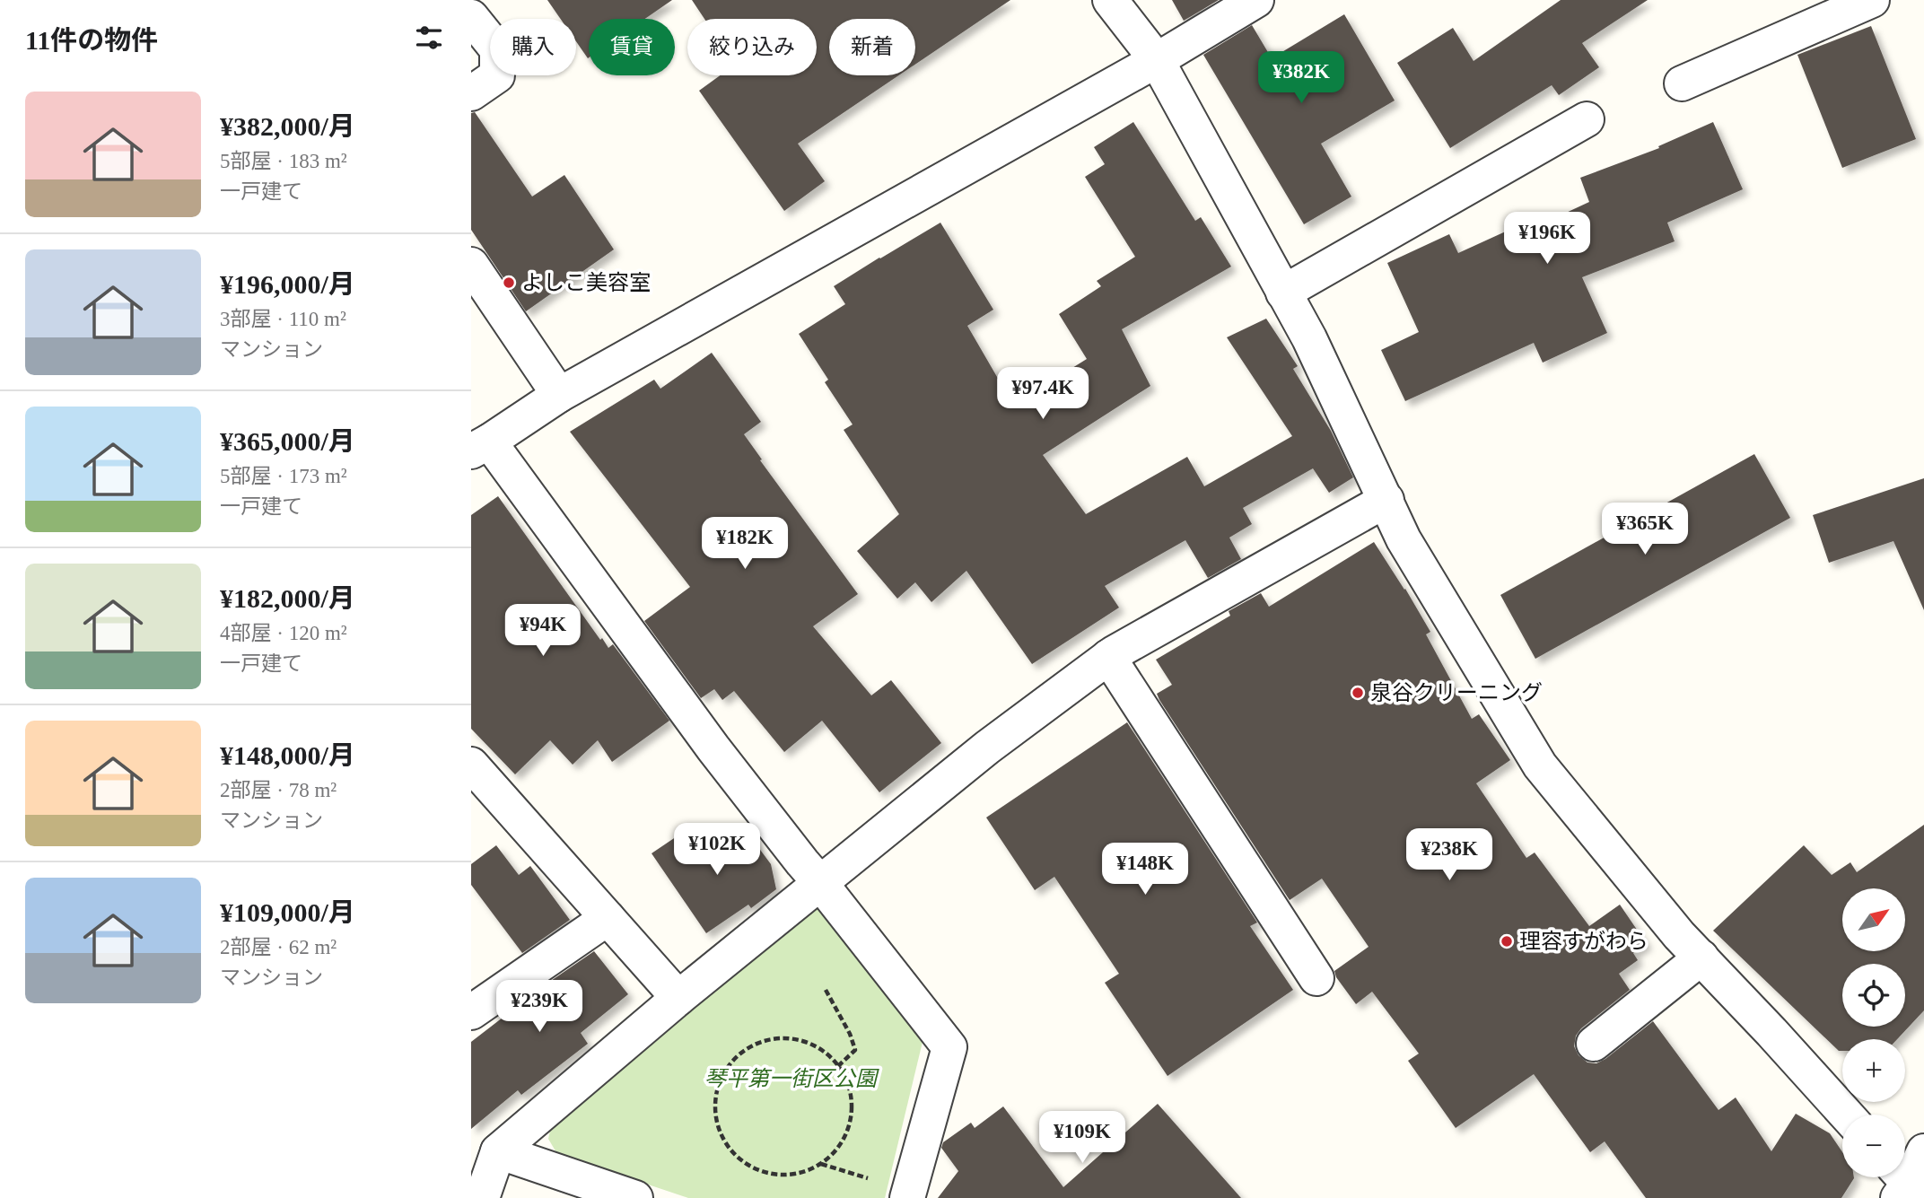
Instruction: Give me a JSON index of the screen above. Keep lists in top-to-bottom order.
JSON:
{
  "parks": ["琴平第一街区公園"],
  "places": ["よしこ美容室", "泉谷クリーニング", "理容すがわら"],
  "north": "top right",
  "page": {
    "heading": "11件の物件",
    "chip": [
      "購入",
      "賃貸",
      "絞り込み",
      "新着"
    ],
    "price": [
      "¥382K",
      "¥196K",
      "¥97.4K",
      "¥365K",
      "¥182K",
      "¥94K",
      "¥102K",
      "¥238K",
      "¥148K",
      "¥239K",
      "¥109K"
    ],
    "list": [
      {
        "name": "¥382,000/月",
        "note": "5部屋 · 183 m² · 一戸建て"
      },
      {
        "name": "¥196,000/月",
        "note": "3部屋 · 110 m² · マンション"
      },
      {
        "name": "¥365,000/月",
        "note": "5部屋 · 173 m² · 一戸建て"
      },
      {
        "name": "¥182,000/月",
        "note": "4部屋 · 120 m² · 一戸建て"
      },
      {
        "name": "¥148,000/月",
        "note": "2部屋 · 78 m² · マンション"
      },
      {
        "name": "¥109,000/月",
        "note": "2部屋 · 62 m² · マンション"
      }
    ],
    "map_buttons": ["+", "−"]
  }
}
